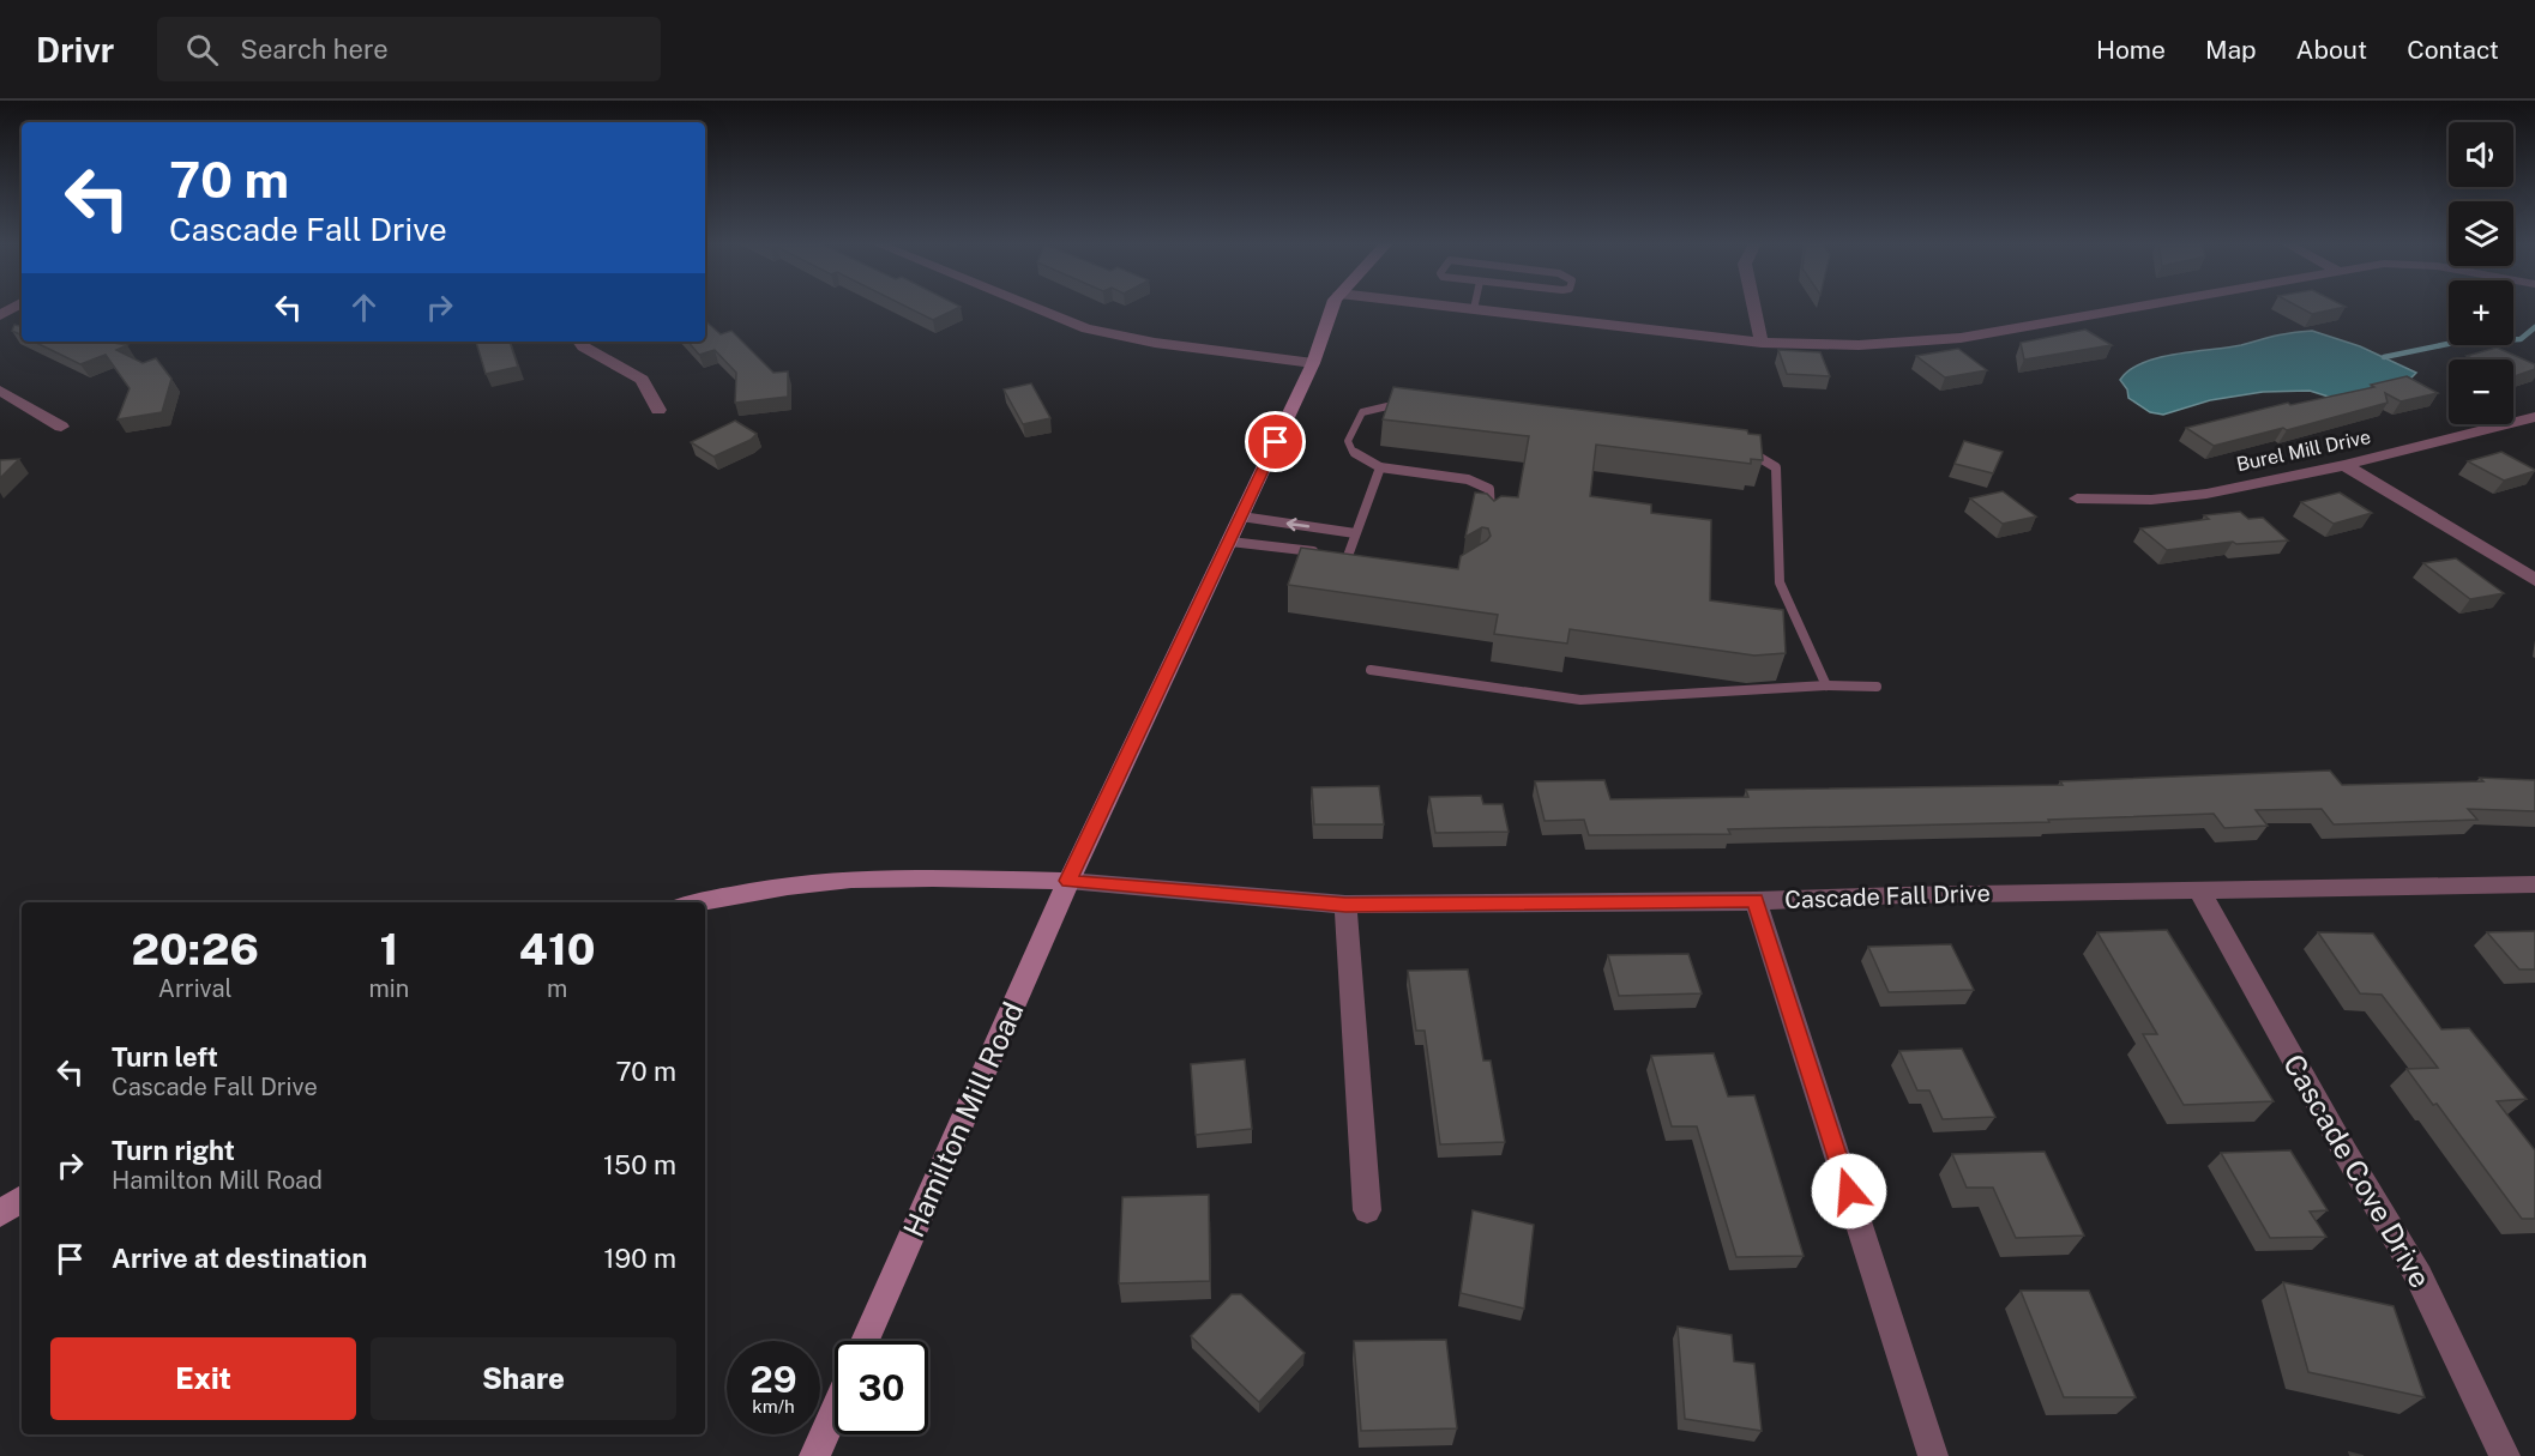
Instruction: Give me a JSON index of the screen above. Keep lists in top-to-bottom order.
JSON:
{
  "streets": {
    "main road": ["Hamilton Mill Road"],
    "street": ["Burel Mill Drive", "Cascade Fall Drive", "Cascade Cove Drive"]
  },
  "crossings": [
    ["Cascade Fall Drive", "Hamilton Mill Road"],
    ["Cascade Fall Drive", "Cascade Cove Drive"]
  ],
  "page": {
    "header": "Drivr",
    "search": "Search here",
    "nav": [
      "Home",
      "Map",
      "About",
      "Contact"
    ],
    "map_buttons": ["+", "−"],
    "turn": ["70 m", "Cascade Fall Drive"],
    "eta": [
      "20:26",
      "Arrival",
      "1",
      "min",
      "410",
      "m"
    ],
    "list": [
      {
        "name": "Turn left",
        "note": "Cascade Fall Drive",
        "value": "70 m"
      },
      {
        "name": "Turn right",
        "note": "Hamilton Mill Road",
        "value": "150 m"
      },
      {
        "name": "Arrive at destination",
        "value": "190 m"
      }
    ],
    "buttons": ["Exit", "Share"],
    "speed": "29 km/h",
    "limit": "30"
  }
}
